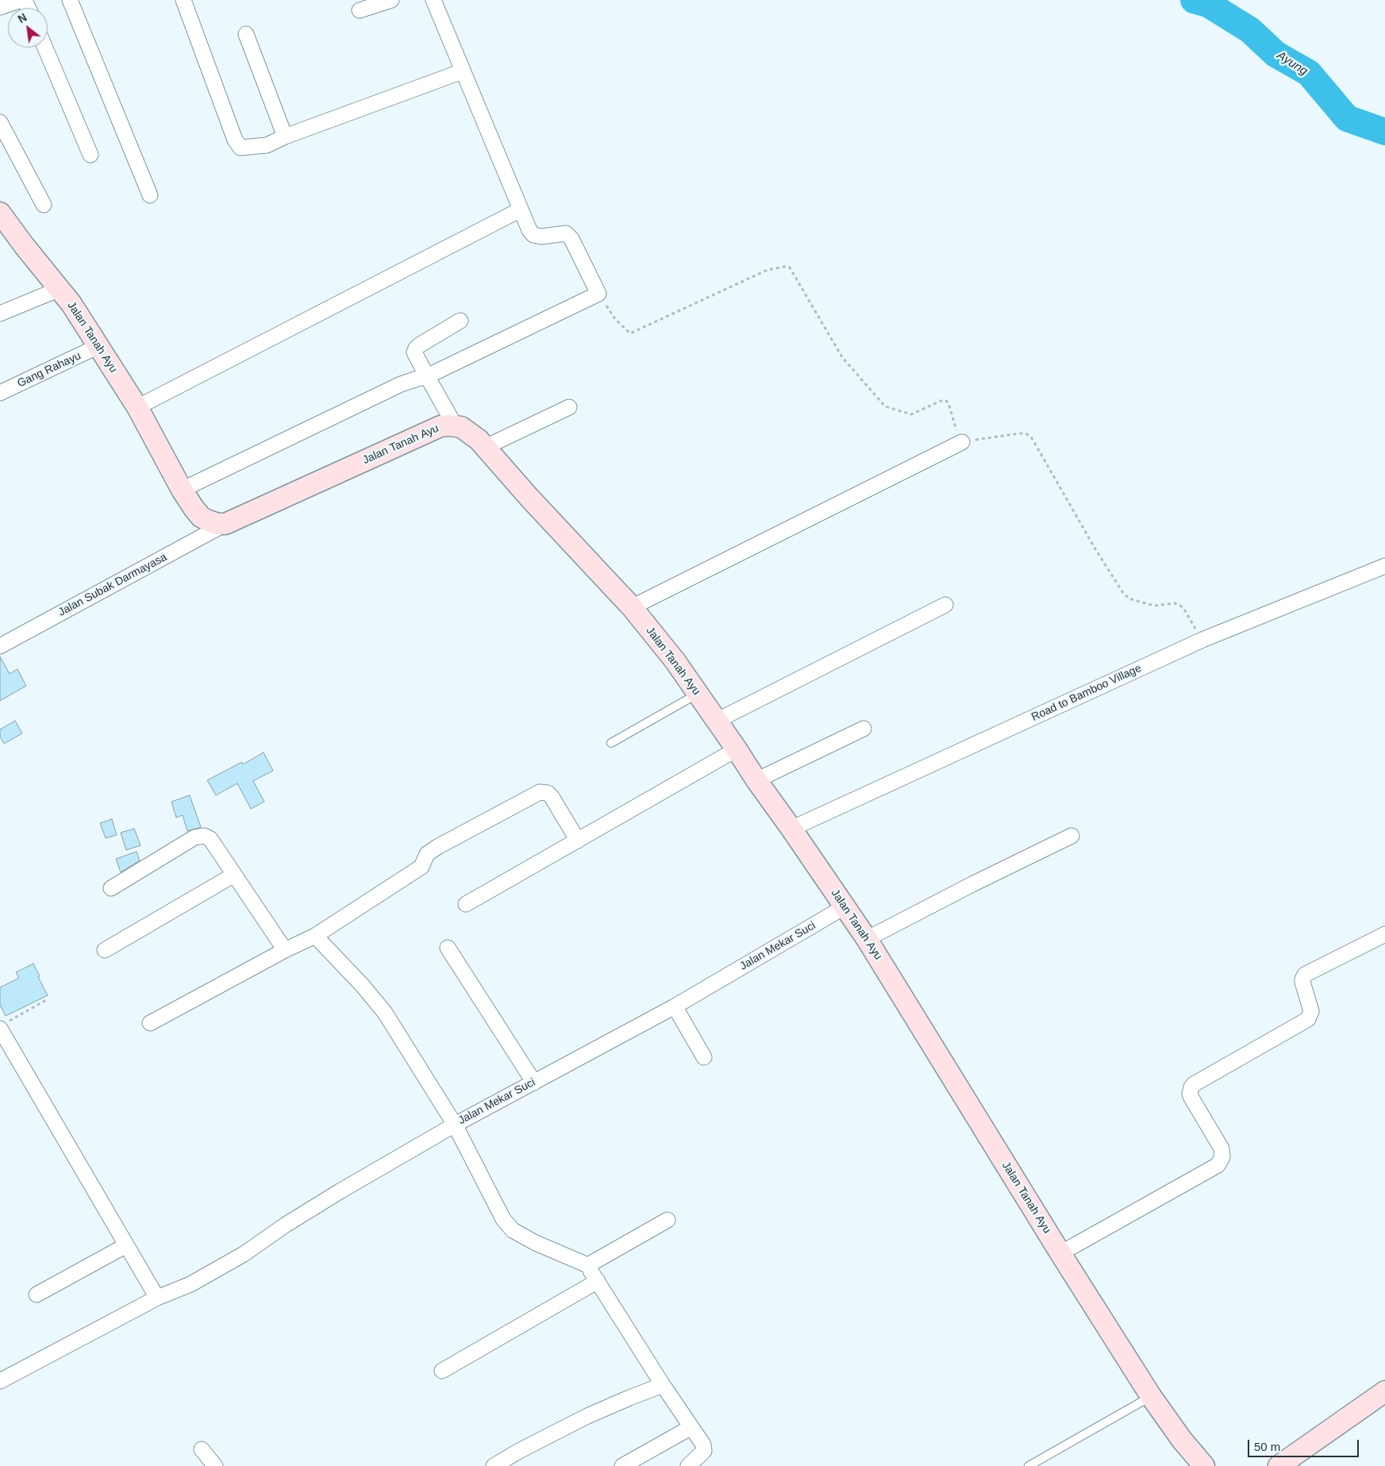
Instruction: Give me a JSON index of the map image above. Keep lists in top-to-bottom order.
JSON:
{
  "streets": {
    "street": [
      "Jalan Tanah Ayu",
      "Gang Rahayu",
      "Jalan Subak Darmayasa",
      "Road to Bamboo Village",
      "Jalan Mekar Suci"
    ]
  },
  "crossings": [
    ["Jalan Tanah Ayu", "Gang Rahayu"],
    ["Jalan Tanah Ayu", "Jalan Subak Darmayasa"],
    ["Jalan Tanah Ayu", "Road to Bamboo Village"],
    ["Jalan Tanah Ayu", "Jalan Mekar Suci"]
  ],
  "water": ["Ayung"],
  "scale_bar": "50 m",
  "north": "top left"
}
